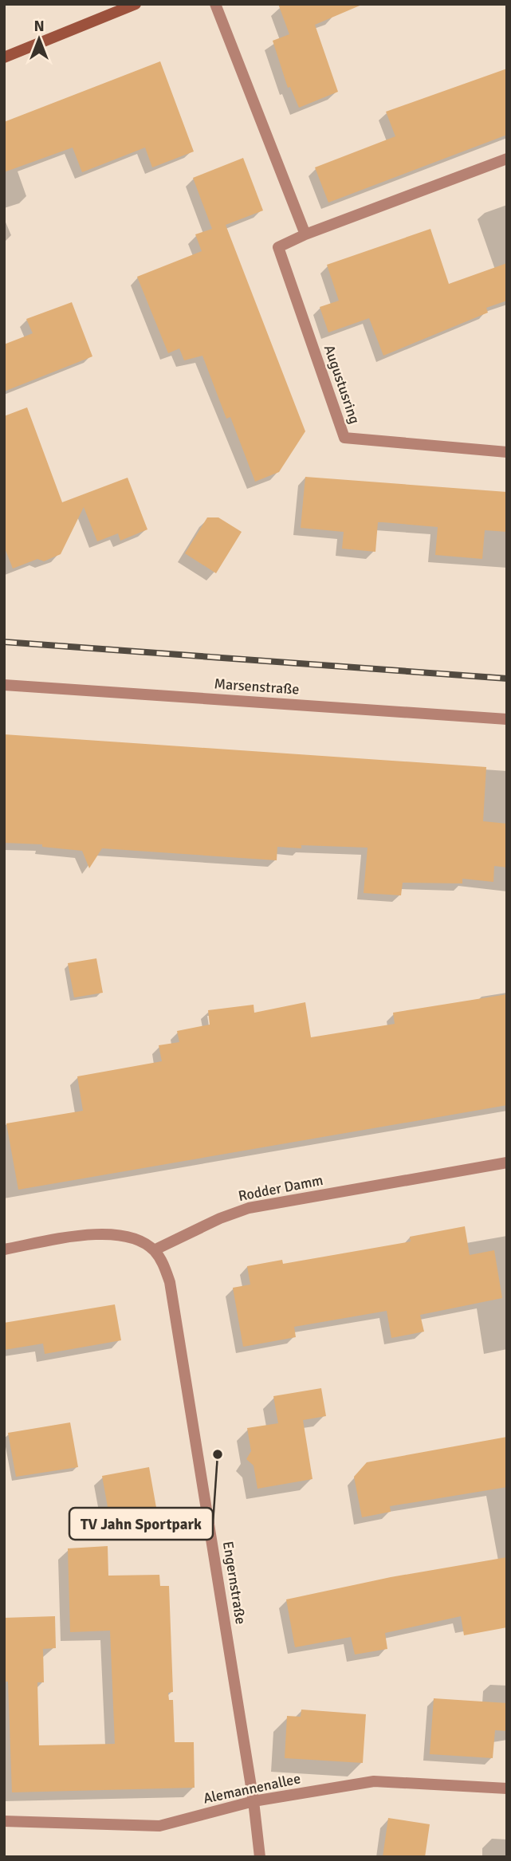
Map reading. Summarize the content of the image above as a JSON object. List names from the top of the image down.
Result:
{
  "streets": {
    "street": [
      "Augustusring",
      "Marsenstraße",
      "Rodder Damm",
      "Engernstraße",
      "Alemannenallee"
    ]
  },
  "crossings": [
    ["Rodder Damm", "Engernstraße"],
    ["Engernstraße", "Alemannenallee"]
  ],
  "places": ["TV Jahn Sportpark"],
  "north": "top"
}
